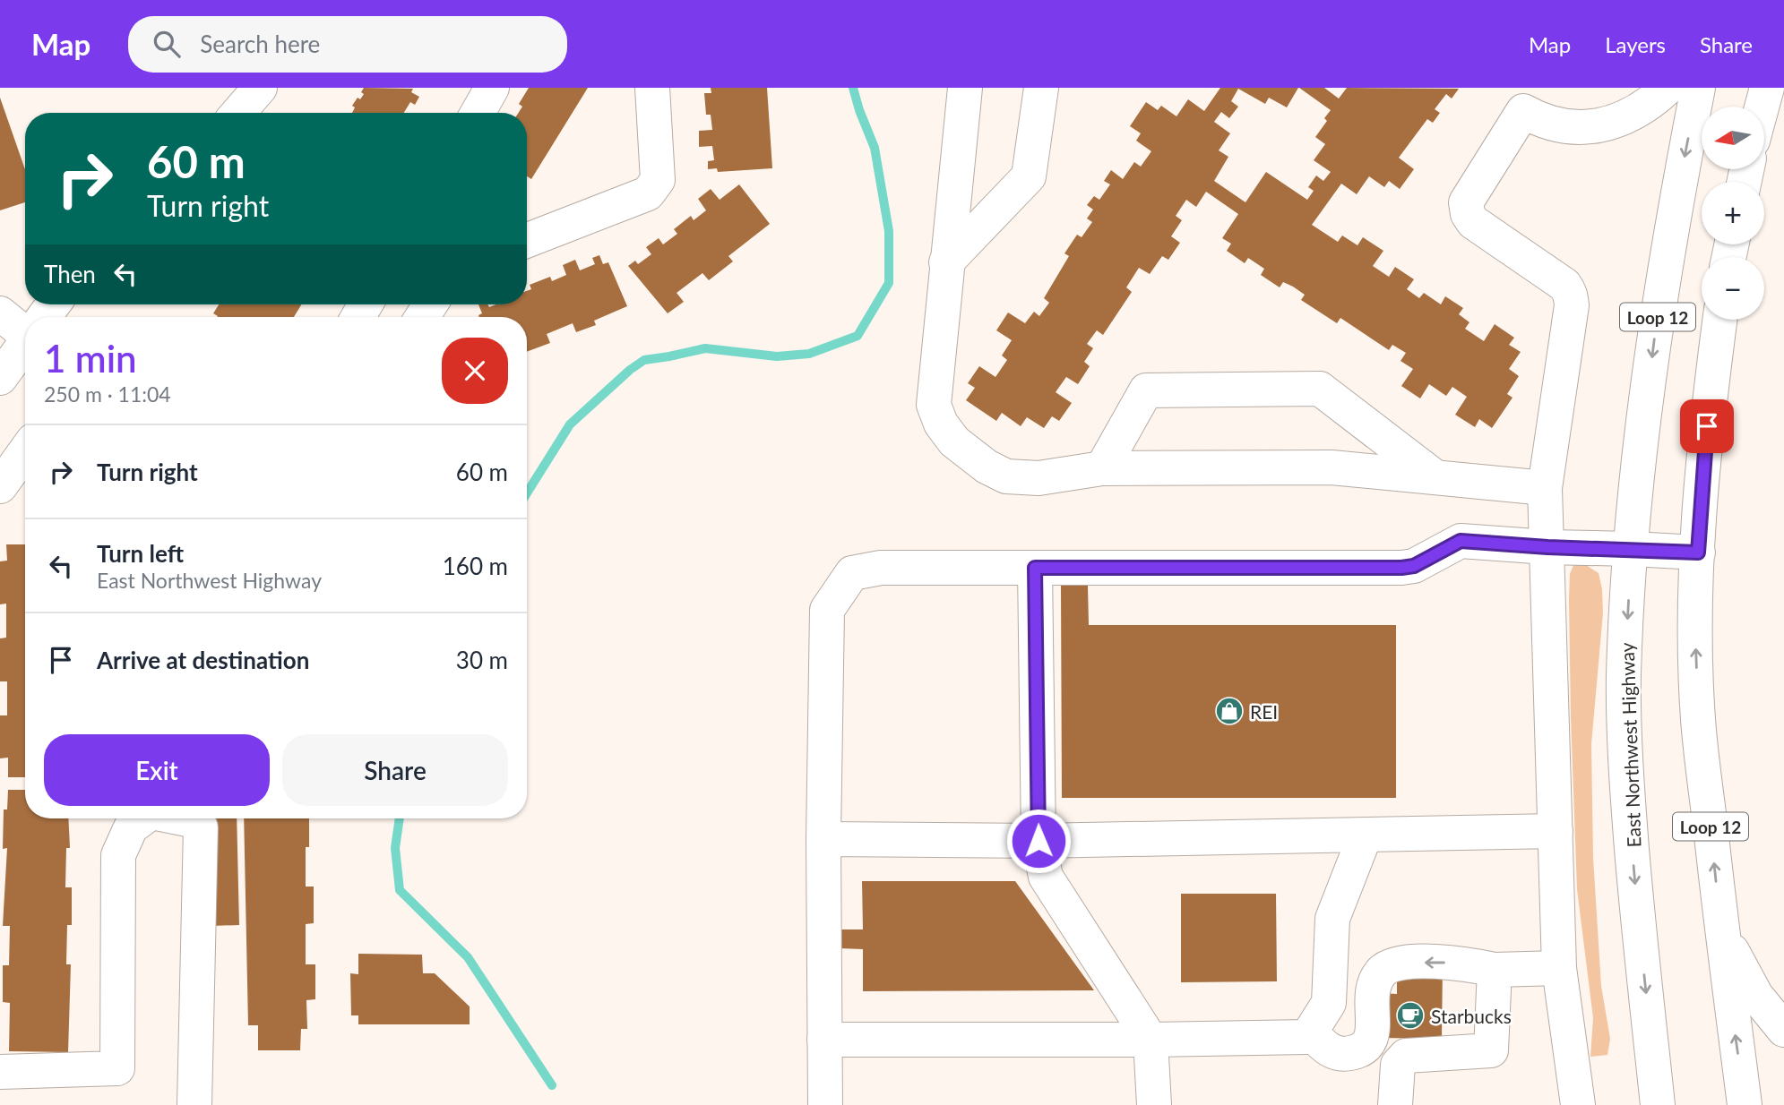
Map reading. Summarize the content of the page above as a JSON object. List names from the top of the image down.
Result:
{
  "streets": {
    "main road": ["Loop 12", "East Northwest Highway"]
  },
  "places": {
    "shop": ["REI"],
    "cafe": ["Starbucks"]
  },
  "north": "left",
  "page": {
    "header": "Map",
    "search": "Search here",
    "nav": ["Map", "Layers", "Share"],
    "map_buttons": ["+", "−"],
    "turn": ["60 m", "Turn right"],
    "then": "Then",
    "heading": ["1 min", "250 m · 11:04"],
    "list": [
      {
        "name": "Turn right",
        "value": "60 m"
      },
      {
        "name": "Turn left",
        "note": "East Northwest Highway",
        "value": "160 m"
      },
      {
        "name": "Arrive at destination",
        "value": "30 m"
      }
    ],
    "buttons": ["Exit", "Share"]
  }
}
